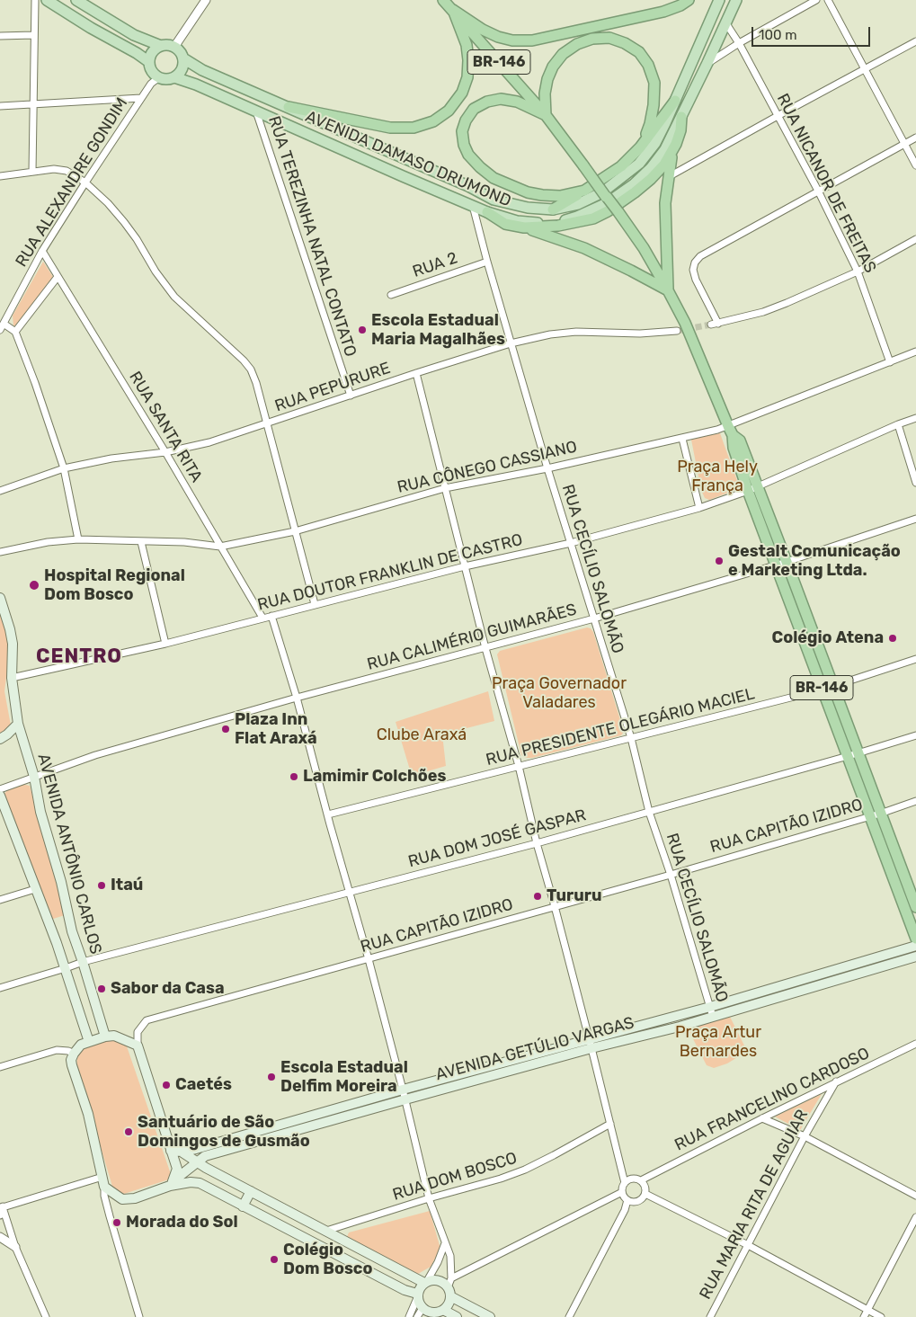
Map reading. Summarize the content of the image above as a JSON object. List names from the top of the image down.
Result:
{
  "streets": {
    "highway": ["BR-146"],
    "main road": ["AVENIDA DAMASO DRUMOND", "AVENIDA ANTÔNIO CARLOS", "AVENIDA GETÚLIO VARGAS"],
    "street": [
      "RUA ALEXANDRE GONDIM",
      "RUA NICANOR DE FREITAS",
      "RUA TEREZINHA NATAL CONTATO",
      "RUA 2",
      "RUA PEPURURE",
      "RUA SANTA RITA",
      "RUA CÔNEGO CASSIANO",
      "RUA CECÍLIO SALOMÃO",
      "RUA DOUTOR FRANKLIN DE CASTRO",
      "RUA CALIMÉRIO GUIMARÃES",
      "RUA PRESIDENTE OLEGÁRIO MACIEL",
      "RUA CAPITÃO IZIDRO",
      "RUA DOM JOSÉ GASPAR",
      "RUA FRANCELINO CARDOSO",
      "RUA DOM BOSCO",
      "RUA MARIA RITA DE AGUIAR"
    ]
  },
  "crossings": [
    ["BR-146", "RUA CÔNEGO CASSIANO"],
    ["BR-146", "RUA DOUTOR FRANKLIN DE CASTRO"],
    ["BR-146", "RUA CALIMÉRIO GUIMARÃES"],
    ["BR-146", "RUA PRESIDENTE OLEGÁRIO MACIEL"],
    ["BR-146", "RUA CAPITÃO IZIDRO"],
    ["BR-146", "RUA DOM JOSÉ GASPAR"],
    ["AVENIDA DAMASO DRUMOND", "RUA ALEXANDRE GONDIM"],
    ["AVENIDA DAMASO DRUMOND", "RUA NICANOR DE FREITAS"],
    ["AVENIDA DAMASO DRUMOND", "RUA TEREZINHA NATAL CONTATO"],
    ["AVENIDA DAMASO DRUMOND", "RUA CECÍLIO SALOMÃO"],
    ["RUA ALEXANDRE GONDIM", "RUA SANTA RITA"],
    ["RUA NICANOR DE FREITAS", "RUA CÔNEGO CASSIANO"],
    ["RUA TEREZINHA NATAL CONTATO", "RUA PEPURURE"],
    ["RUA 2", "RUA CECÍLIO SALOMÃO"],
    ["RUA PEPURURE", "RUA SANTA RITA"],
    ["RUA PEPURURE", "RUA CECÍLIO SALOMÃO"],
    ["RUA SANTA RITA", "RUA CÔNEGO CASSIANO"],
    ["RUA SANTA RITA", "RUA DOUTOR FRANKLIN DE CASTRO"],
    ["RUA CÔNEGO CASSIANO", "RUA CECÍLIO SALOMÃO"],
    ["RUA CECÍLIO SALOMÃO", "RUA DOUTOR FRANKLIN DE CASTRO"],
    ["RUA CECÍLIO SALOMÃO", "RUA CALIMÉRIO GUIMARÃES"],
    ["RUA CECÍLIO SALOMÃO", "RUA PRESIDENTE OLEGÁRIO MACIEL"],
    ["RUA CECÍLIO SALOMÃO", "RUA CAPITÃO IZIDRO"],
    ["RUA CECÍLIO SALOMÃO", "RUA DOM JOSÉ GASPAR"],
    ["RUA CECÍLIO SALOMÃO", "AVENIDA GETÚLIO VARGAS"],
    ["RUA DOUTOR FRANKLIN DE CASTRO", "AVENIDA ANTÔNIO CARLOS"],
    ["RUA CALIMÉRIO GUIMARÃES", "AVENIDA ANTÔNIO CARLOS"],
    ["RUA DOM JOSÉ GASPAR", "AVENIDA ANTÔNIO CARLOS"],
    ["RUA FRANCELINO CARDOSO", "RUA MARIA RITA DE AGUIAR"]
  ],
  "districts": ["CENTRO"],
  "parks": [
    "Praça Hely França",
    "Praça Governador Valadares",
    "Clube Araxá",
    "Praça Artur Bernardes"
  ],
  "places": [
    "Escola Estadual Maria Magalhães",
    "Gestalt Comunicação e Marketing Ltda.",
    "Hospital Regional Dom Bosco",
    "Colégio Atena",
    "Plaza Inn Flat Araxá",
    "Lamimir Colchões",
    "Itaú",
    "Tururu",
    "Sabor da Casa",
    "Escola Estadual Delfim Moreira",
    "Caetés",
    "Santuário de São Domingos de Gusmão",
    "Morada do Sol",
    "Colégio Dom Bosco"
  ],
  "scale_bar": "100 m"
}
